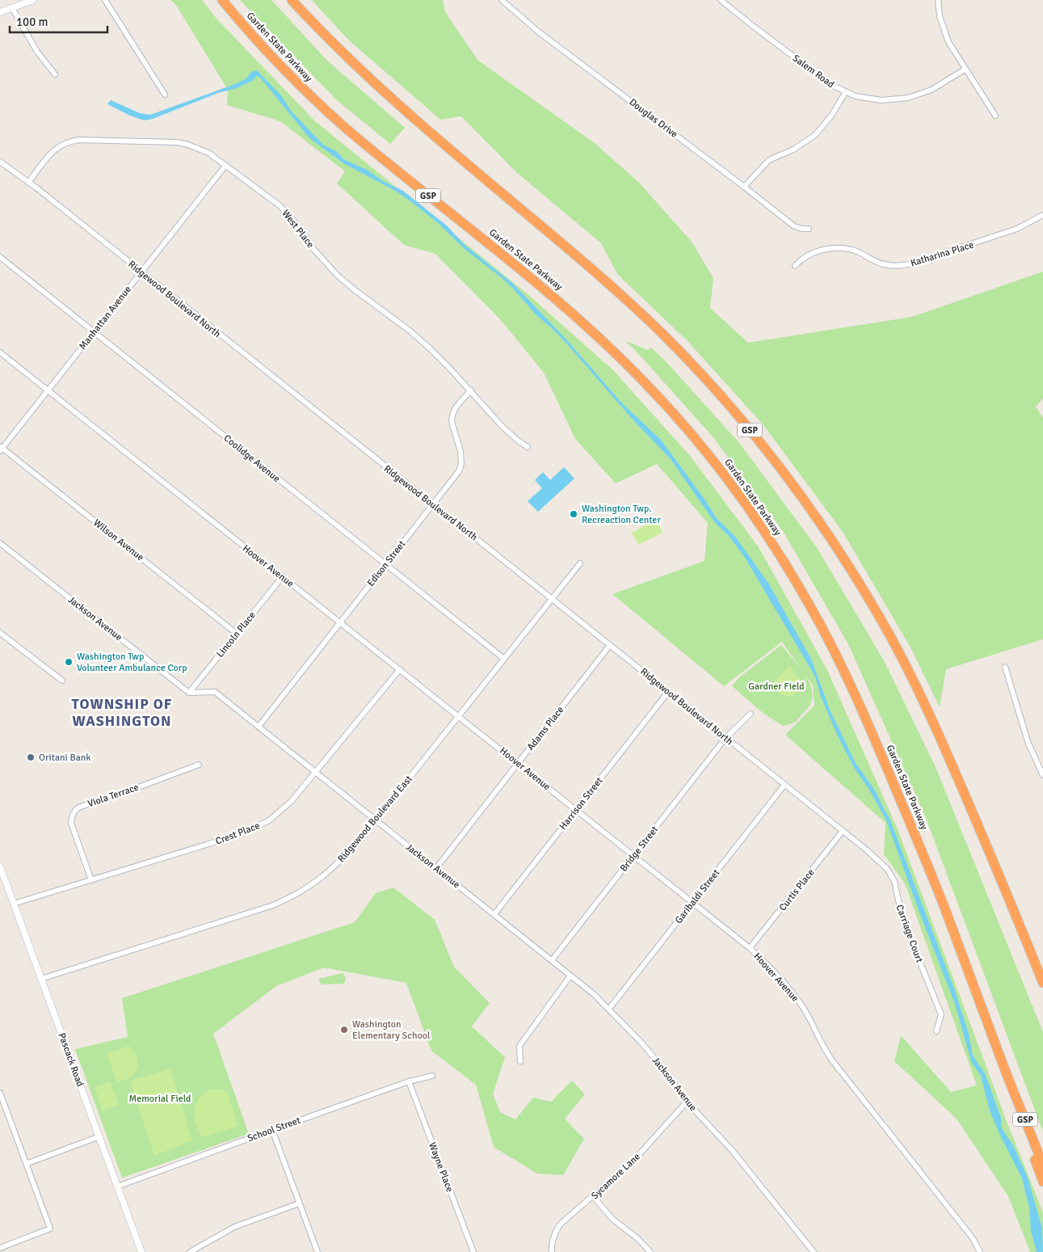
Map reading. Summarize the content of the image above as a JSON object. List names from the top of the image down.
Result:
{
  "streets": {
    "highway": ["Garden State Parkway", "GSP"],
    "street": [
      "Salem Road",
      "Douglas Drive",
      "West Place",
      "Katharina Place",
      "Ridgewood Boulevard North",
      "Manhattan Avenue",
      "Coolidge Avenue",
      "Wilson Avenue",
      "Edison Street",
      "Hoover Avenue",
      "Jackson Avenue",
      "Lincoln Place",
      "Adams Place",
      "Viola Terrace",
      "Harrison Street",
      "Ridgewood Boulevard East",
      "Crest Place",
      "Bridge Street",
      "Curtis Place",
      "Garibaldi Street",
      "Carriage Court",
      "Pascack Road",
      "School Street",
      "Wayne Place",
      "Sycamore Lane"
    ]
  },
  "crossings": [
    ["West Place", "Ridgewood Boulevard North"],
    ["West Place", "Manhattan Avenue"],
    ["West Place", "Edison Street"],
    ["Ridgewood Boulevard North", "Manhattan Avenue"],
    ["Ridgewood Boulevard North", "Edison Street"],
    ["Ridgewood Boulevard North", "Adams Place"],
    ["Ridgewood Boulevard North", "Harrison Street"],
    ["Ridgewood Boulevard North", "Ridgewood Boulevard East"],
    ["Ridgewood Boulevard North", "Bridge Street"],
    ["Ridgewood Boulevard North", "Curtis Place"],
    ["Ridgewood Boulevard North", "Garibaldi Street"],
    ["Ridgewood Boulevard North", "Carriage Court"],
    ["Manhattan Avenue", "Coolidge Avenue"],
    ["Manhattan Avenue", "Wilson Avenue"],
    ["Manhattan Avenue", "Hoover Avenue"],
    ["Coolidge Avenue", "Edison Street"],
    ["Coolidge Avenue", "Ridgewood Boulevard East"],
    ["Wilson Avenue", "Lincoln Place"],
    ["Edison Street", "Hoover Avenue"],
    ["Edison Street", "Jackson Avenue"],
    ["Hoover Avenue", "Lincoln Place"],
    ["Hoover Avenue", "Adams Place"],
    ["Hoover Avenue", "Harrison Street"],
    ["Hoover Avenue", "Ridgewood Boulevard East"],
    ["Hoover Avenue", "Crest Place"],
    ["Hoover Avenue", "Bridge Street"],
    ["Hoover Avenue", "Curtis Place"],
    ["Hoover Avenue", "Garibaldi Street"],
    ["Jackson Avenue", "Lincoln Place"],
    ["Jackson Avenue", "Adams Place"],
    ["Jackson Avenue", "Harrison Street"],
    ["Jackson Avenue", "Ridgewood Boulevard East"],
    ["Jackson Avenue", "Crest Place"],
    ["Jackson Avenue", "Bridge Street"],
    ["Jackson Avenue", "Garibaldi Street"],
    ["Jackson Avenue", "Sycamore Lane"],
    ["Viola Terrace", "Crest Place"],
    ["Ridgewood Boulevard East", "Pascack Road"],
    ["Crest Place", "Pascack Road"],
    ["Pascack Road", "School Street"],
    ["School Street", "Wayne Place"]
  ],
  "districts": ["TOWNSHIP OF WASHINGTON"],
  "parks": ["Gardner Field", "Memorial Field"],
  "places": [
    "Washington Twp. Recreaction Center",
    "Washington Twp Volunteer Ambulance Corp",
    "Oritani Bank",
    "Washington Elementary School"
  ],
  "scale_bar": "100 m"
}
